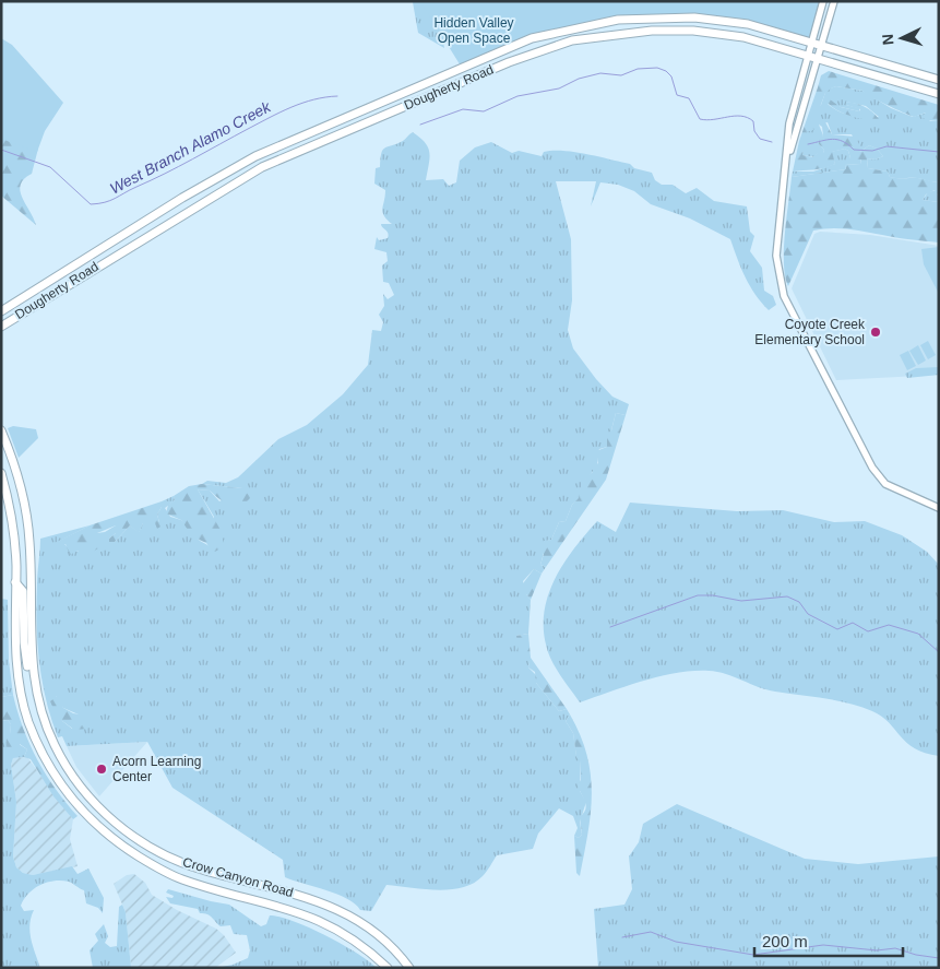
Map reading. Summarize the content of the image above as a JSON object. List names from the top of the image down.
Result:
{
  "streets": {
    "main road": ["Dougherty Road", "Crow Canyon Road"]
  },
  "water": ["West Branch Alamo Creek"],
  "parks": ["Hidden Valley Open Space"],
  "places": ["Coyote Creek Elementary School", "Acorn Learning Center"],
  "scale_bar": "200 m",
  "north": "left"
}
